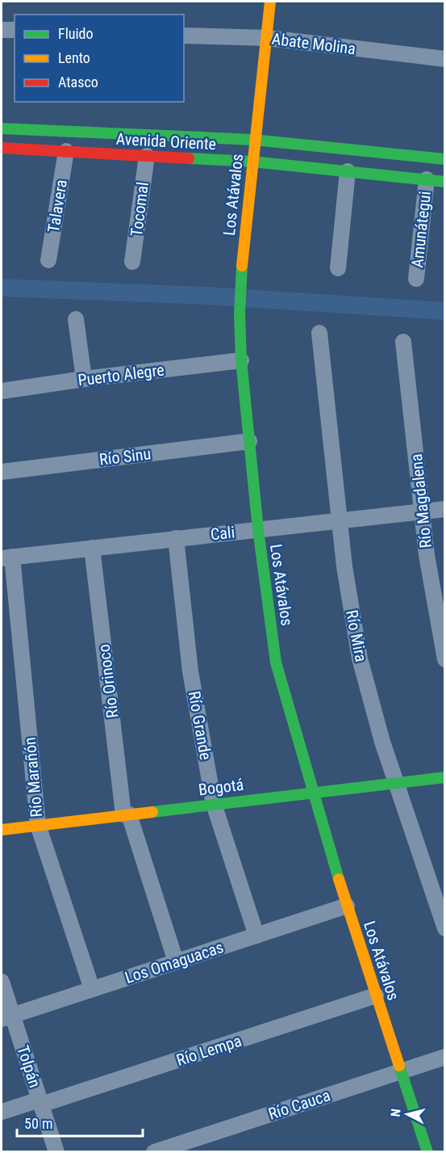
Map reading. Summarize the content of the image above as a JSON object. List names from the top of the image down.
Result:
{
  "streets": {
    "street": [
      "Abate Molina",
      "Avenida Oriente",
      "Los Atávalos",
      "Talavera",
      "Tocomal",
      "Amunátegui",
      "Puerto Alegre",
      "Río Sinu",
      "Río Magdalena",
      "Cali",
      "Río Mira",
      "Río Orinoco",
      "Río Grande",
      "Río Marañón",
      "Bogotá",
      "Los Omaguacas",
      "Río Lempa",
      "Tolpán",
      "Río Cauca"
    ]
  },
  "crossings": [
    ["Abate Molina", "Los Atávalos"],
    ["Avenida Oriente", "Los Atávalos"],
    ["Avenida Oriente", "Talavera"],
    ["Avenida Oriente", "Tocomal"],
    ["Avenida Oriente", "Amunátegui"],
    ["Los Atávalos", "Puerto Alegre"],
    ["Los Atávalos", "Río Sinu"],
    ["Los Atávalos", "Cali"],
    ["Los Atávalos", "Bogotá"],
    ["Los Atávalos", "Los Omaguacas"],
    ["Los Atávalos", "Río Lempa"],
    ["Los Atávalos", "Río Cauca"],
    ["Río Magdalena", "Cali"],
    ["Cali", "Río Mira"],
    ["Cali", "Río Orinoco"],
    ["Cali", "Río Grande"],
    ["Cali", "Río Marañón"],
    ["Río Mira", "Bogotá"],
    ["Río Orinoco", "Bogotá"],
    ["Río Orinoco", "Los Omaguacas"],
    ["Río Grande", "Bogotá"],
    ["Río Grande", "Los Omaguacas"],
    ["Río Marañón", "Bogotá"],
    ["Río Marañón", "Los Omaguacas"],
    ["Los Omaguacas", "Tolpán"],
    ["Río Lempa", "Tolpán"]
  ],
  "legend": ["Fluido", "Lento", "Atasco"],
  "scale_bar": "50 m",
  "north": "left"
}
